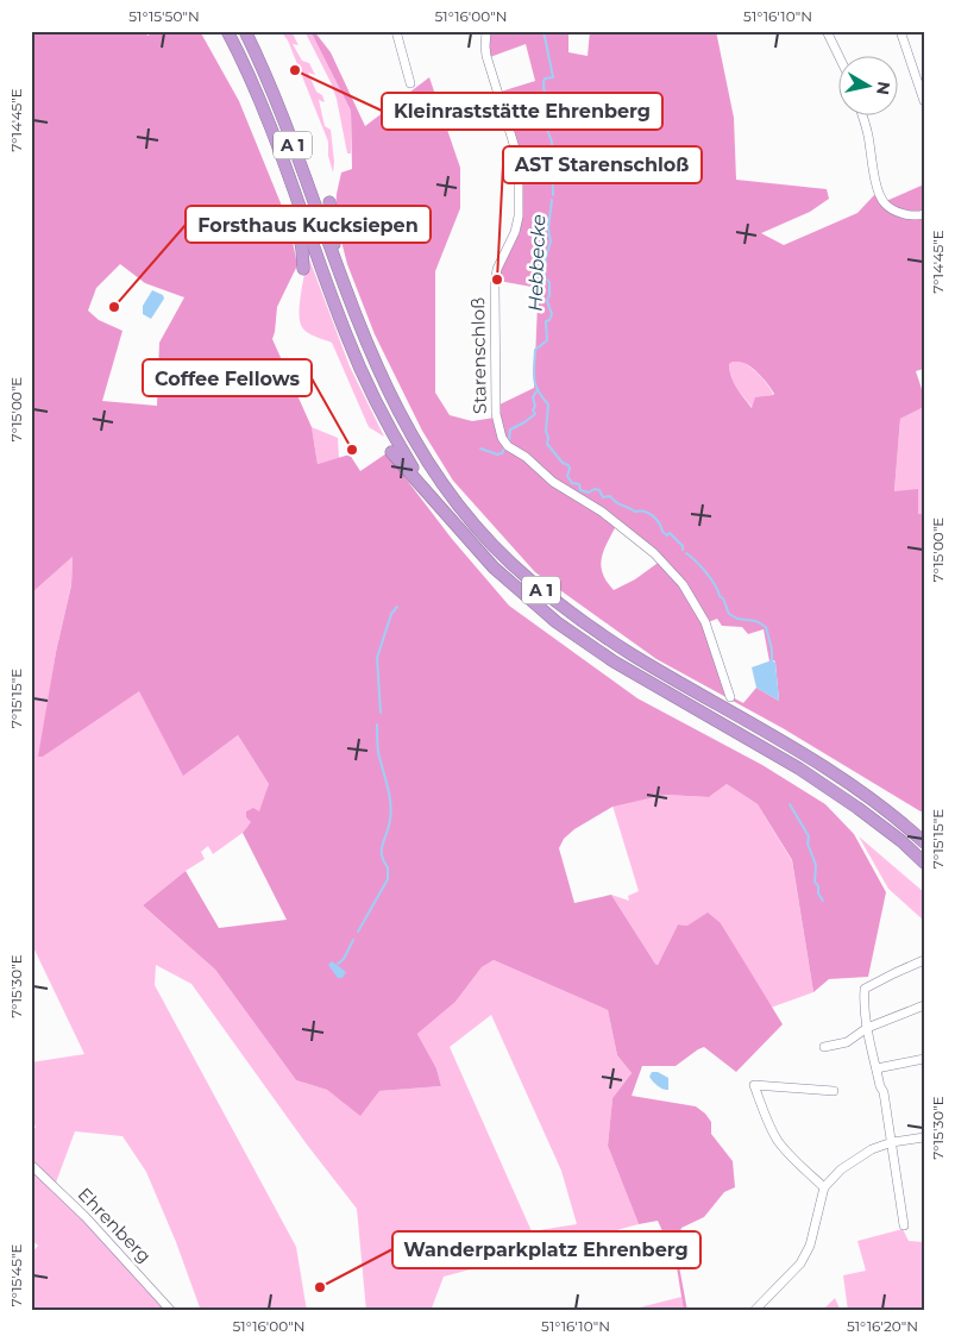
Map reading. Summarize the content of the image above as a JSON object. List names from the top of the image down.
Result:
{
  "streets": {
    "highway": ["A 1"],
    "street": ["Starenschloß", "Ehrenberg"]
  },
  "crossings": [
    ["A 1", "Starenschloß"]
  ],
  "water": ["Hebbecke"],
  "places": [
    "Kleinraststätte Ehrenberg",
    "AST Starenschloß",
    "Forsthaus Kucksiepen",
    "Coffee Fellows",
    "Wanderparkplatz Ehrenberg"
  ],
  "north": "right",
  "coordinates": [
    "51°15'50\"N",
    "51°16'00\"N",
    "51°16'10\"N",
    "7°14'45\"E",
    "7°15'00\"E",
    "7°15'15\"E",
    "7°15'30\"E",
    "7°15'45\"E",
    "51°16'20\"N"
  ]
}
